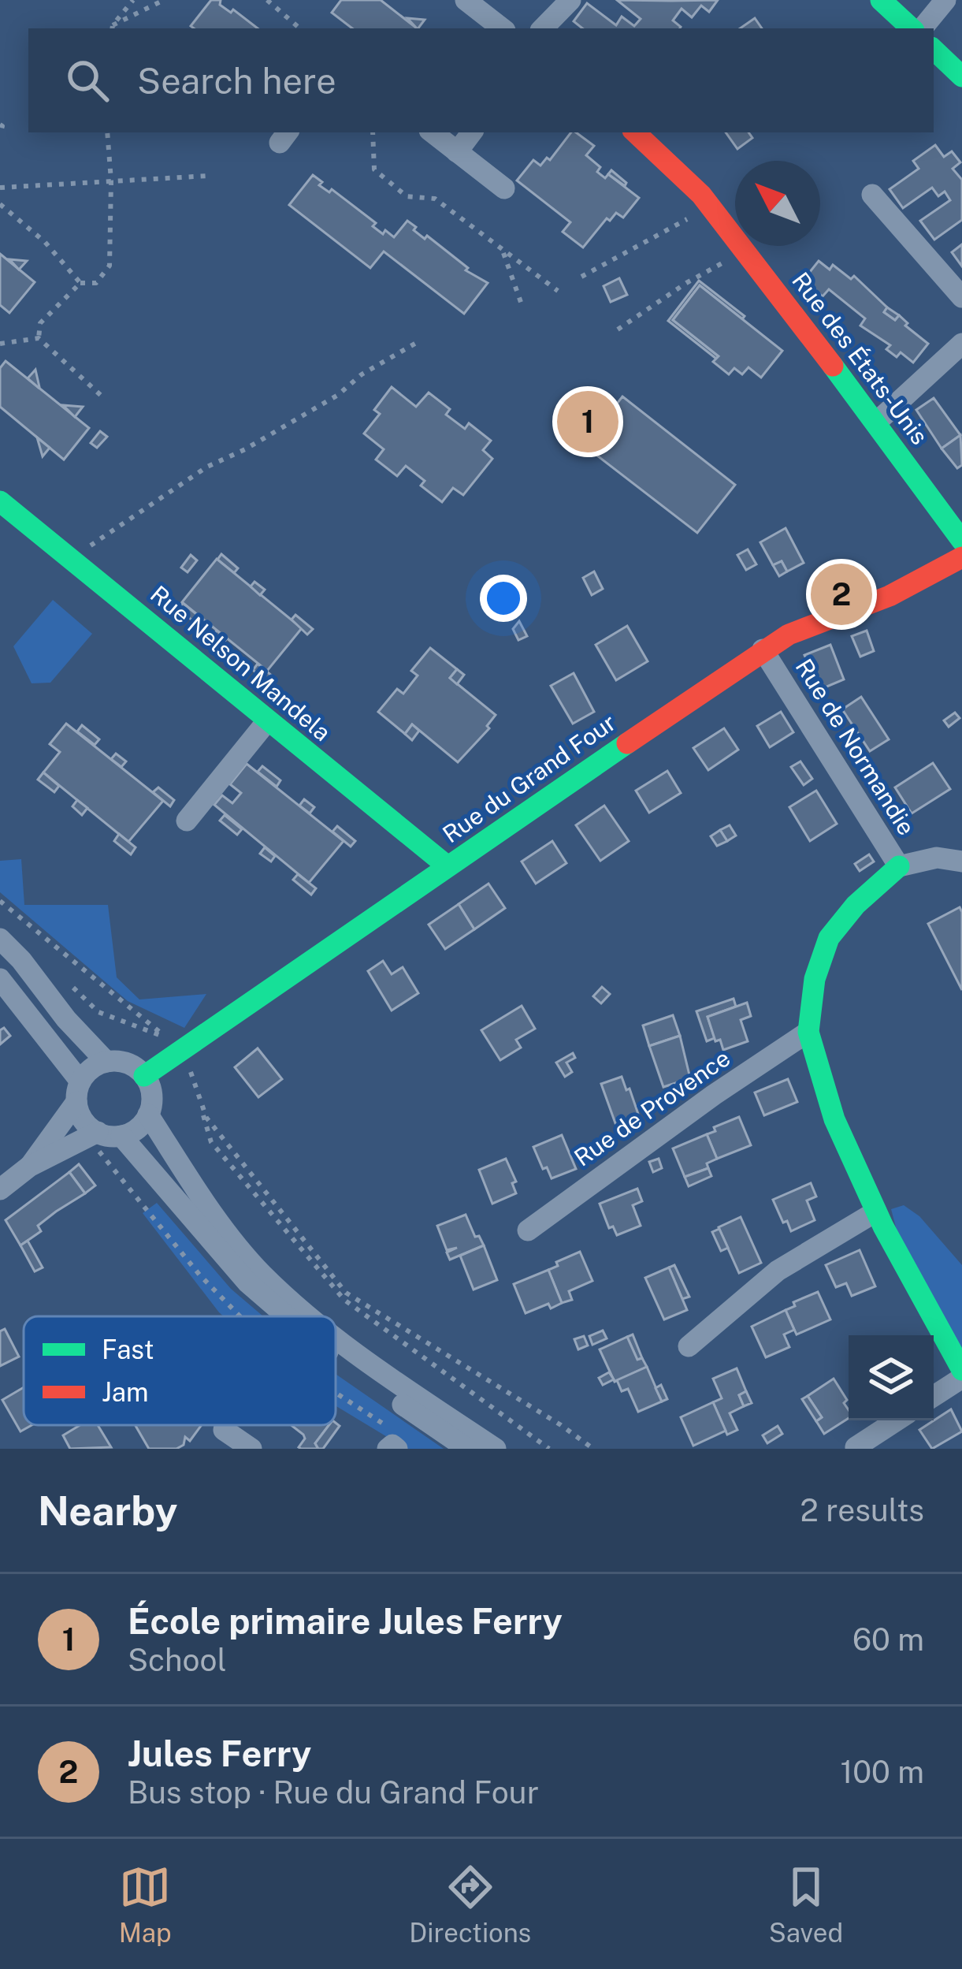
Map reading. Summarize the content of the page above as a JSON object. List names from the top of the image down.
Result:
{
  "streets": {
    "street": [
      "Rue des États-Unis",
      "Rue Nelson Mandela",
      "Rue de Normandie",
      "Rue du Grand Four",
      "Rue de Provence"
    ]
  },
  "crossings": [
    ["Rue Nelson Mandela", "Rue du Grand Four"],
    ["Rue de Normandie", "Rue du Grand Four"]
  ],
  "legend": ["Fast", "Jam"],
  "north": "top left",
  "page": {
    "search": "Search here",
    "pins": ["1", "2"],
    "heading": ["Nearby", "2 results"],
    "list": [
      {
        "mark": "1",
        "name": "École primaire Jules Ferry",
        "note": "School",
        "value": "60 m"
      },
      {
        "mark": "2",
        "name": "Jules Ferry",
        "note": "Bus stop · Rue du Grand Four",
        "value": "100 m"
      }
    ],
    "nav": ["Map", "Directions", "Saved"]
  }
}
